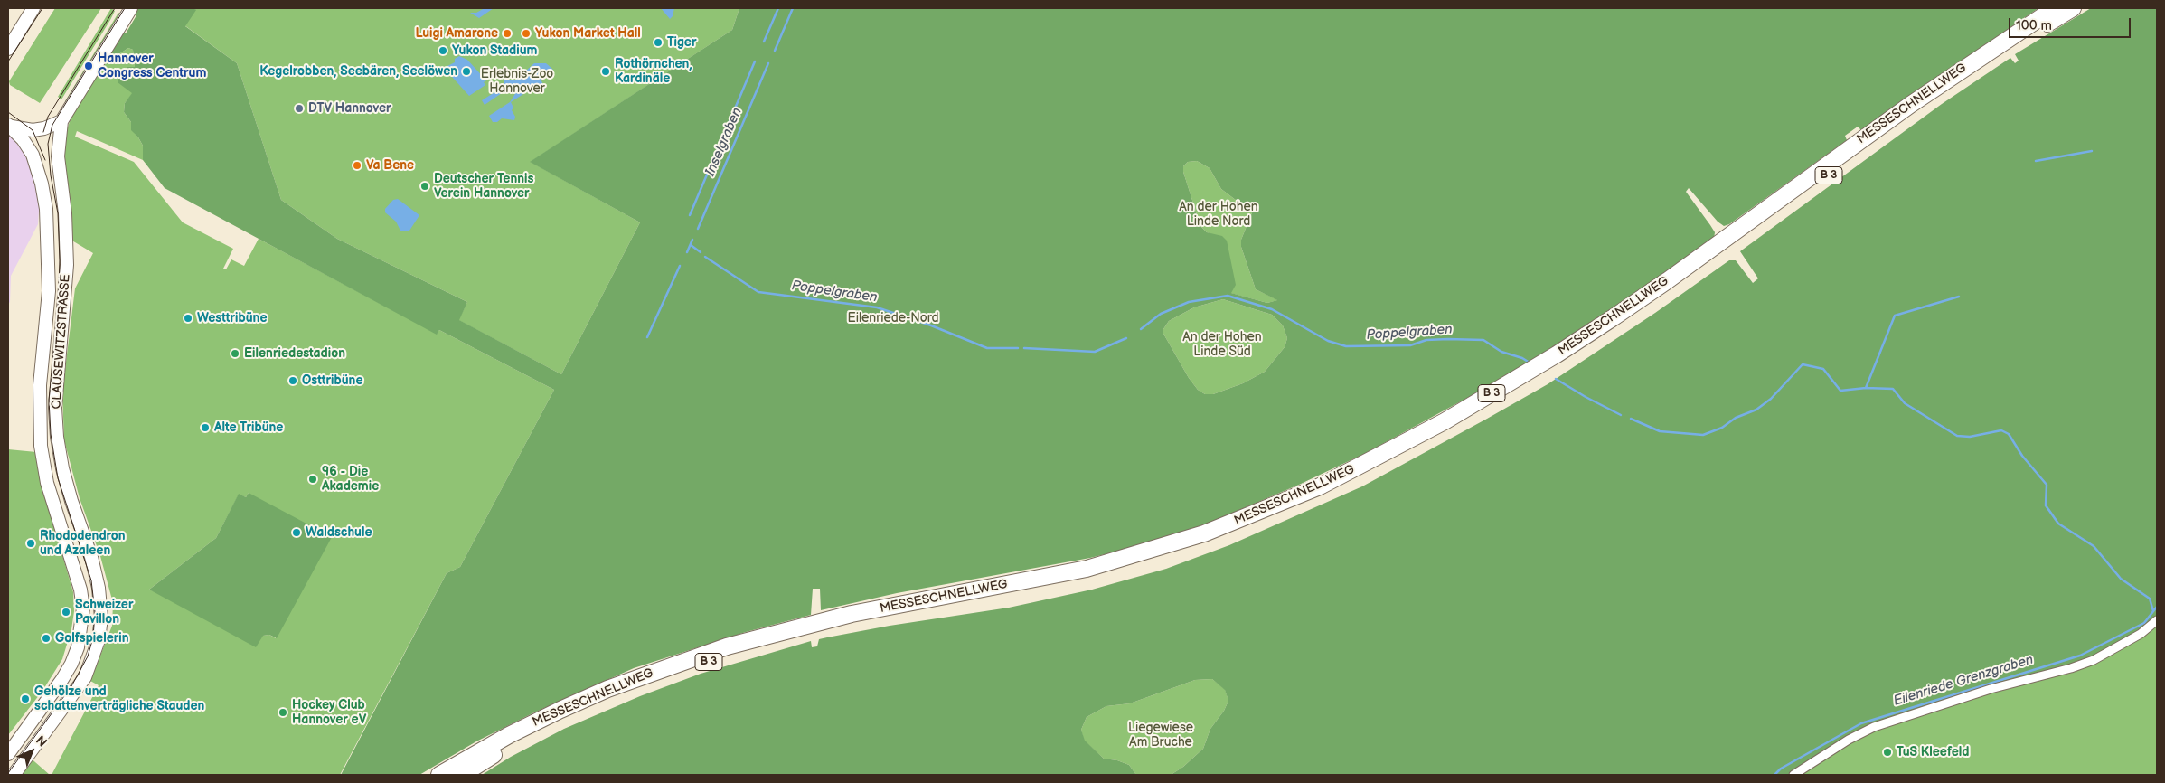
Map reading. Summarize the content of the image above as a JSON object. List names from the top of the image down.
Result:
{
  "streets": {
    "highway": ["MESSESCHNELLWEG", "B 3"],
    "street": ["CLAUSEWITZSTRASSE"]
  },
  "water": ["Inselgraben", "Poppelgraben", "Eilenriede Grenzgraben"],
  "parks": [
    "Erlebnis-Zoo Hannover",
    "An der Hohen Linde Nord",
    "Eilenriede-Nord",
    "An der Hohen Linde Süd",
    "Liegewiese Am Bruche"
  ],
  "places": [
    "Luigi Amarone",
    "Yukon Market Hall",
    "Tiger",
    "Yukon Stadium",
    "Hannover Congress Centrum",
    "Kegelrobben, Seebären, Seelöwen",
    "Rothörnchen, Kardinäle",
    "DTV Hannover",
    "Va Bene",
    "Deutscher Tennis Verein Hannover",
    "Westtribüne",
    "Eilenriedestadion",
    "Osttribüne",
    "Alte Tribüne",
    "96 - Die Akademie",
    "Waldschule",
    "Rhododendron und Azaleen",
    "Schweizer Pavillon",
    "Golfspielerin",
    "Gehölze und schattenverträgliche Stauden",
    "Hockey Club Hannover eV",
    "TuS Kleefeld"
  ],
  "scale_bar": "100 m",
  "north": "top right"
}
